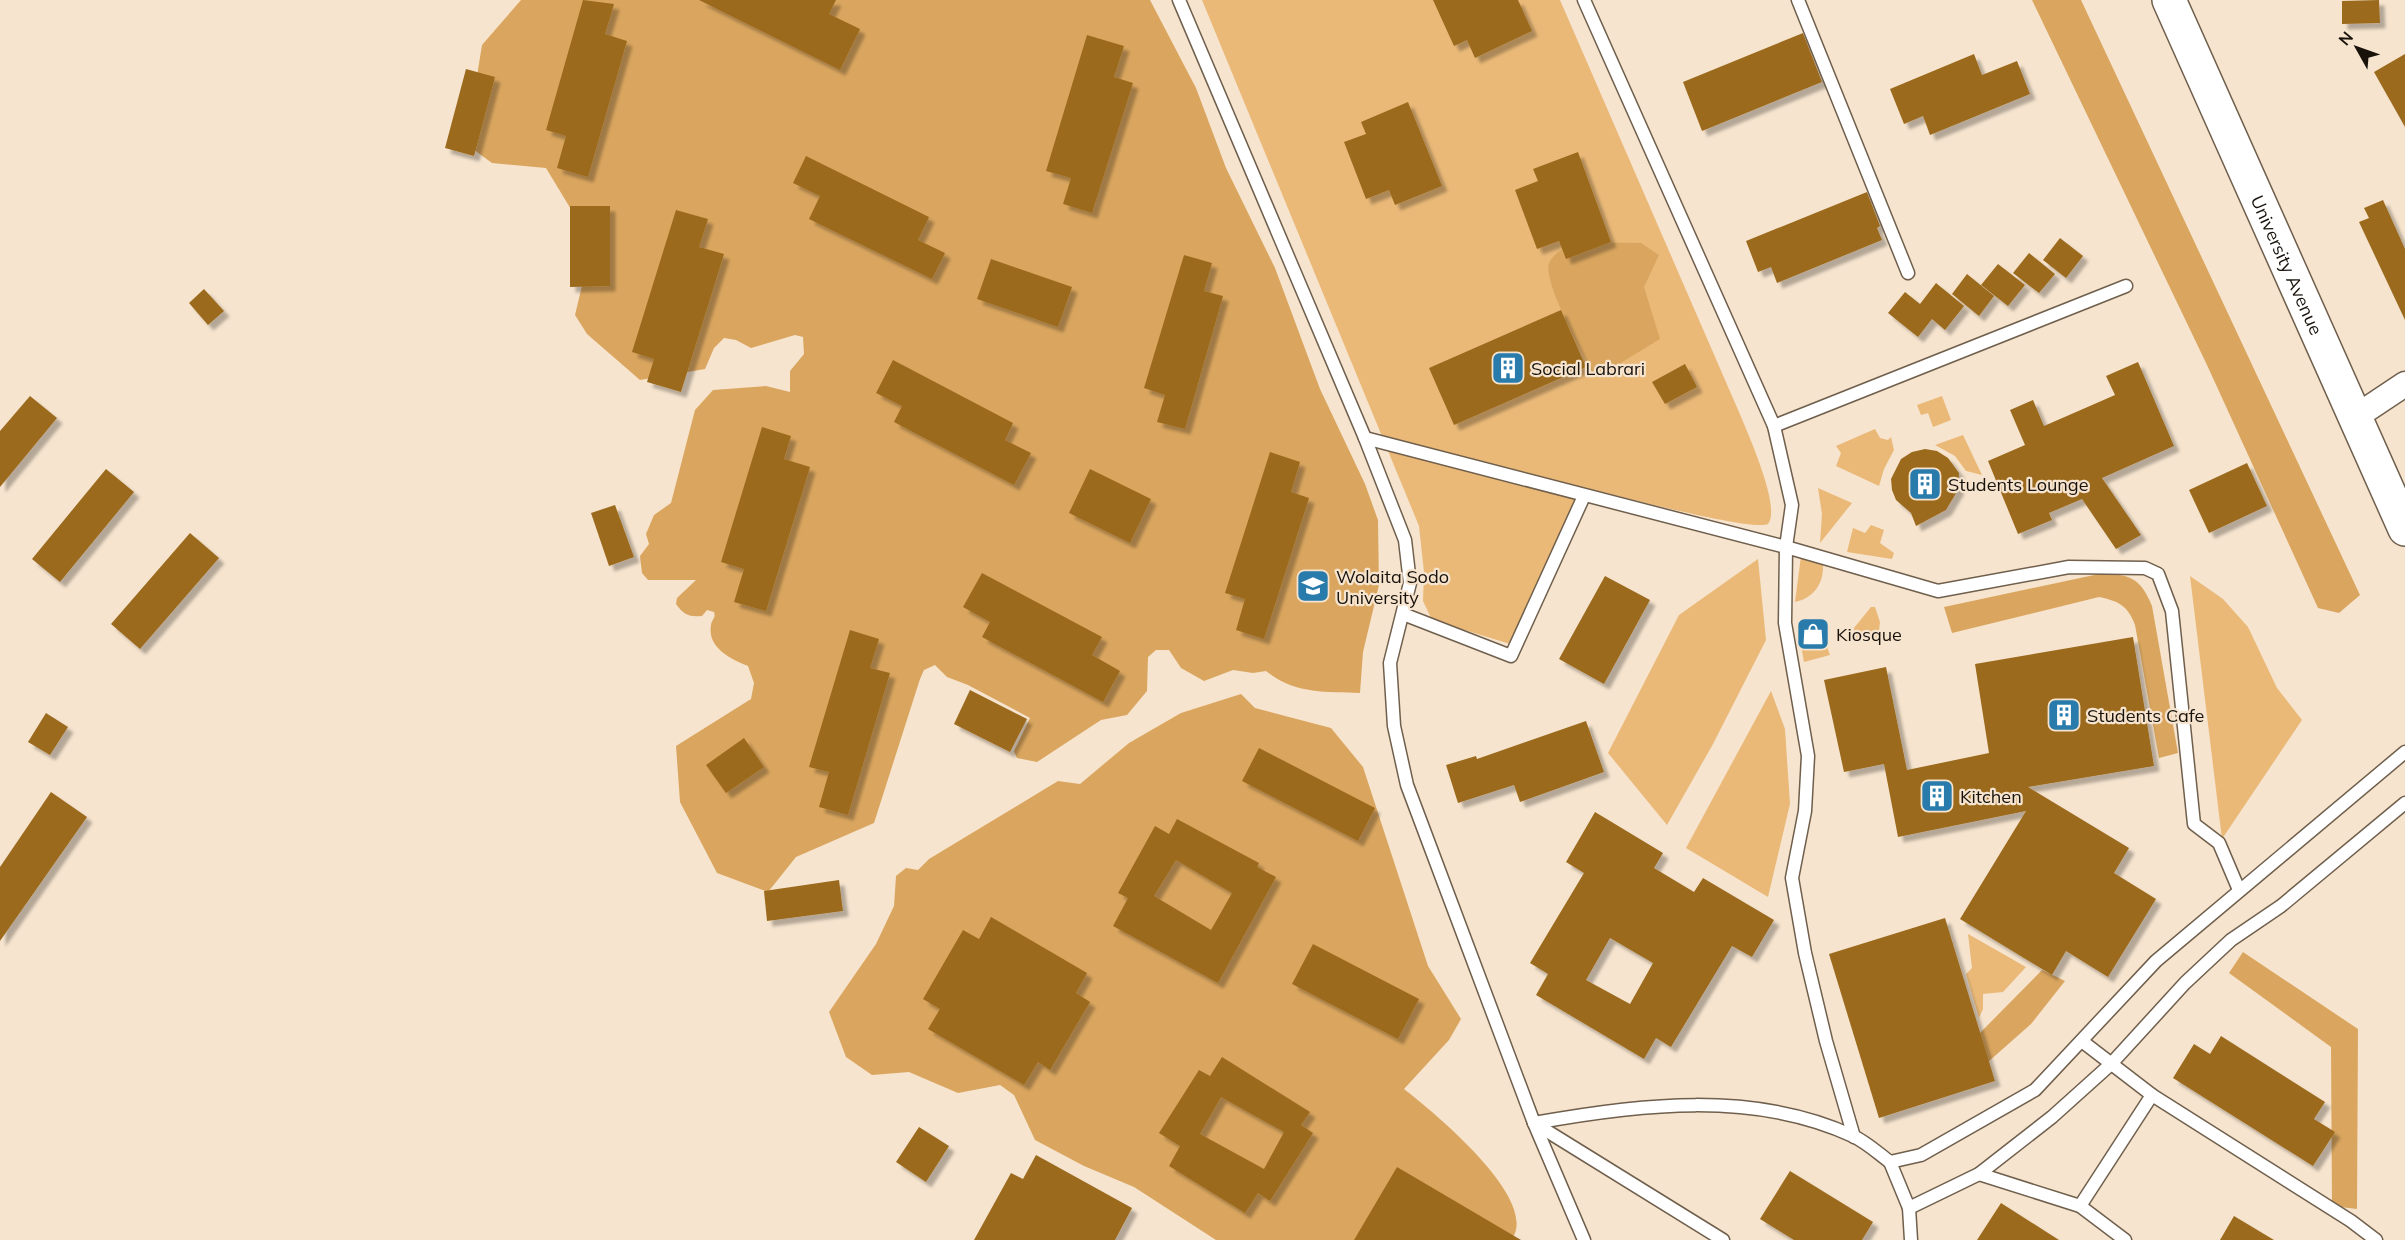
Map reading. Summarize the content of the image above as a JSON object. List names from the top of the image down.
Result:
{
  "streets": {
    "highway": ["University Avenue"]
  },
  "places": {
    "building": [
      "Social Labrari",
      "Students Lounge",
      "Students Cafe",
      "Kitchen"
    ],
    "school or university": ["Wolaita Sodo University"],
    "shop": ["Kiosque"]
  },
  "north": "top left"
}
